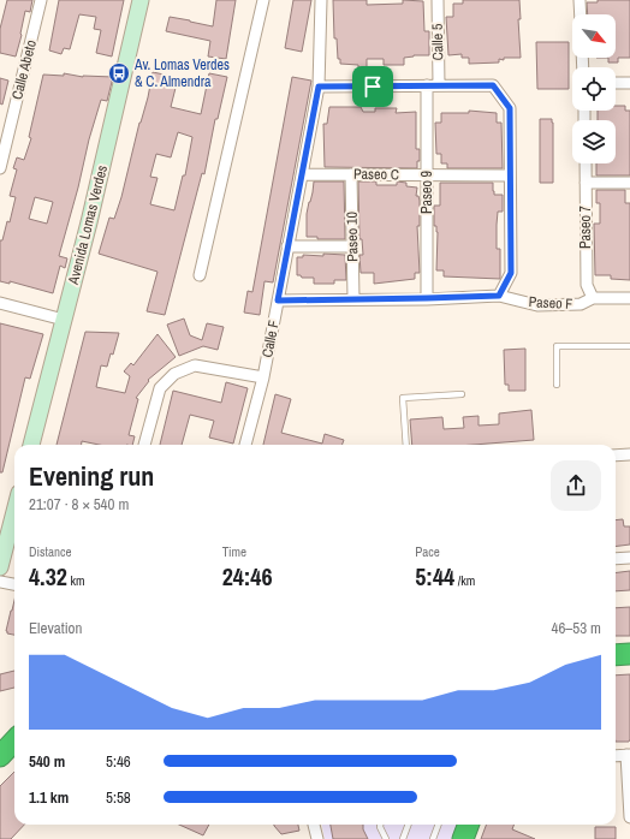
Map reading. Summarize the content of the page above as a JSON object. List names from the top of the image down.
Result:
{
  "streets": {
    "street": [
      "Calle 5",
      "Calle Abeto",
      "Paseo C",
      "Paseo 9",
      "Avenida Lomas Verdes",
      "Paseo 7",
      "Paseo 10",
      "Paseo F",
      "Calle F"
    ]
  },
  "crossings": [
    ["Calle 5", "Paseo 9"],
    ["Paseo C", "Paseo 9"],
    ["Paseo C", "Paseo 10"],
    ["Paseo C", "Calle F"],
    ["Paseo 9", "Paseo F"],
    ["Paseo 7", "Paseo F"],
    ["Paseo 10", "Paseo F"],
    ["Paseo F", "Calle F"]
  ],
  "places": {
    "bus stop": ["Av. Lomas Verdes & C. Almendra"]
  },
  "north": "bottom right",
  "page": {
    "heading": ["Evening run", "21:07 · 8 × 540 m"],
    "stats": [
      ["Distance", "4.32 km"],
      ["Time", "24:46"],
      ["Pace", "5:44 /km"]
    ],
    "chart": ["Elevation", "46–53 m"],
    "list": [
      {
        "name": "540 m",
        "note": "5:46"
      },
      {
        "name": "1.1 km",
        "note": "5:58"
      }
    ]
  }
}
